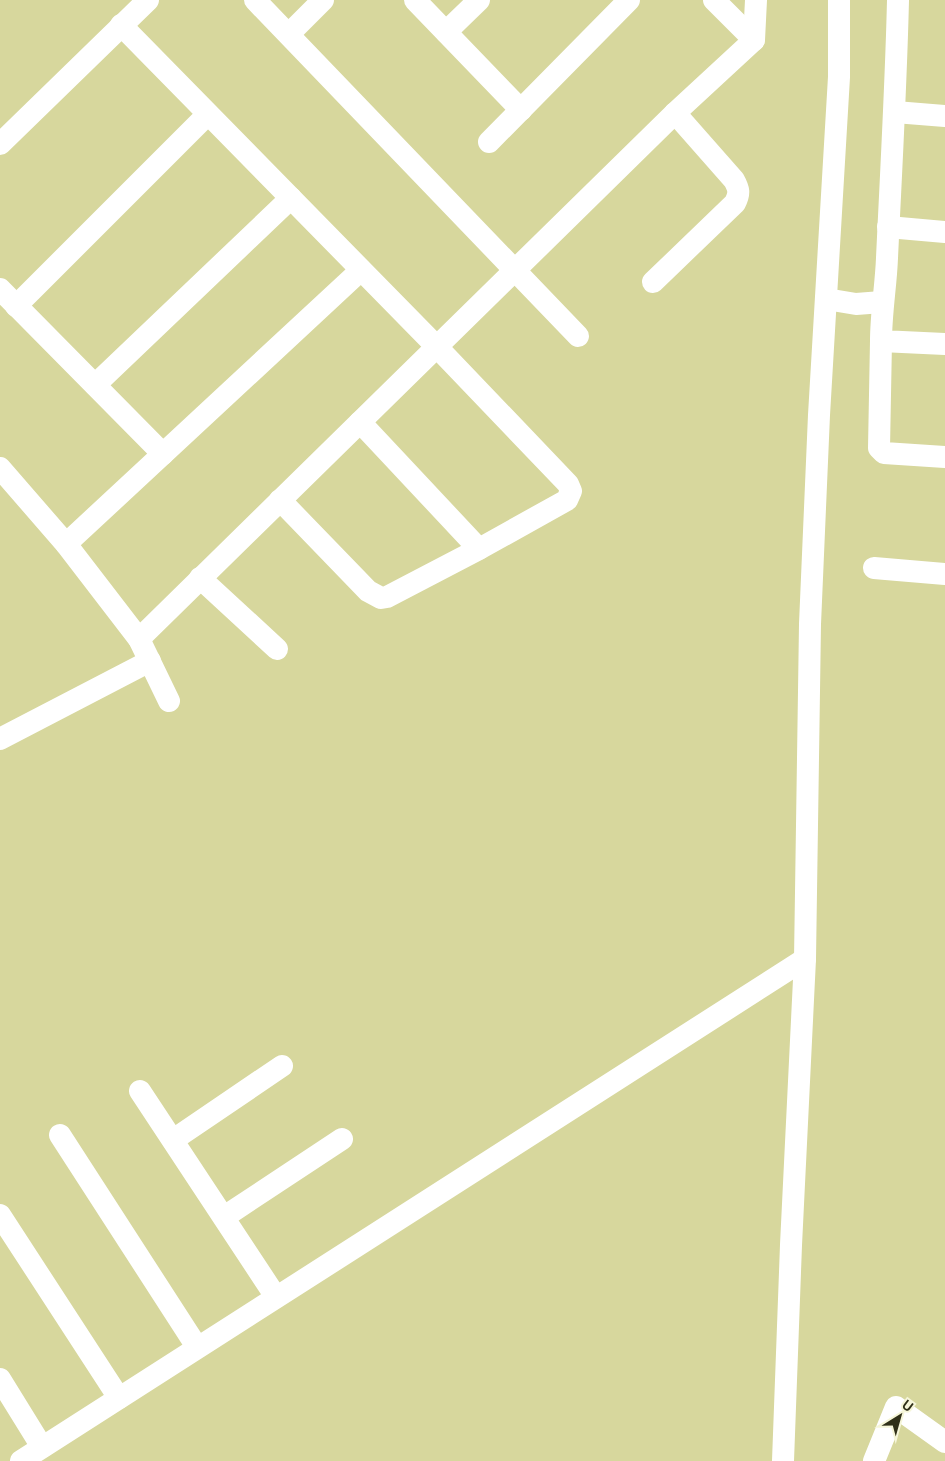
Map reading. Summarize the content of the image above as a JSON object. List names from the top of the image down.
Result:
{
  "north": "top right"
}
